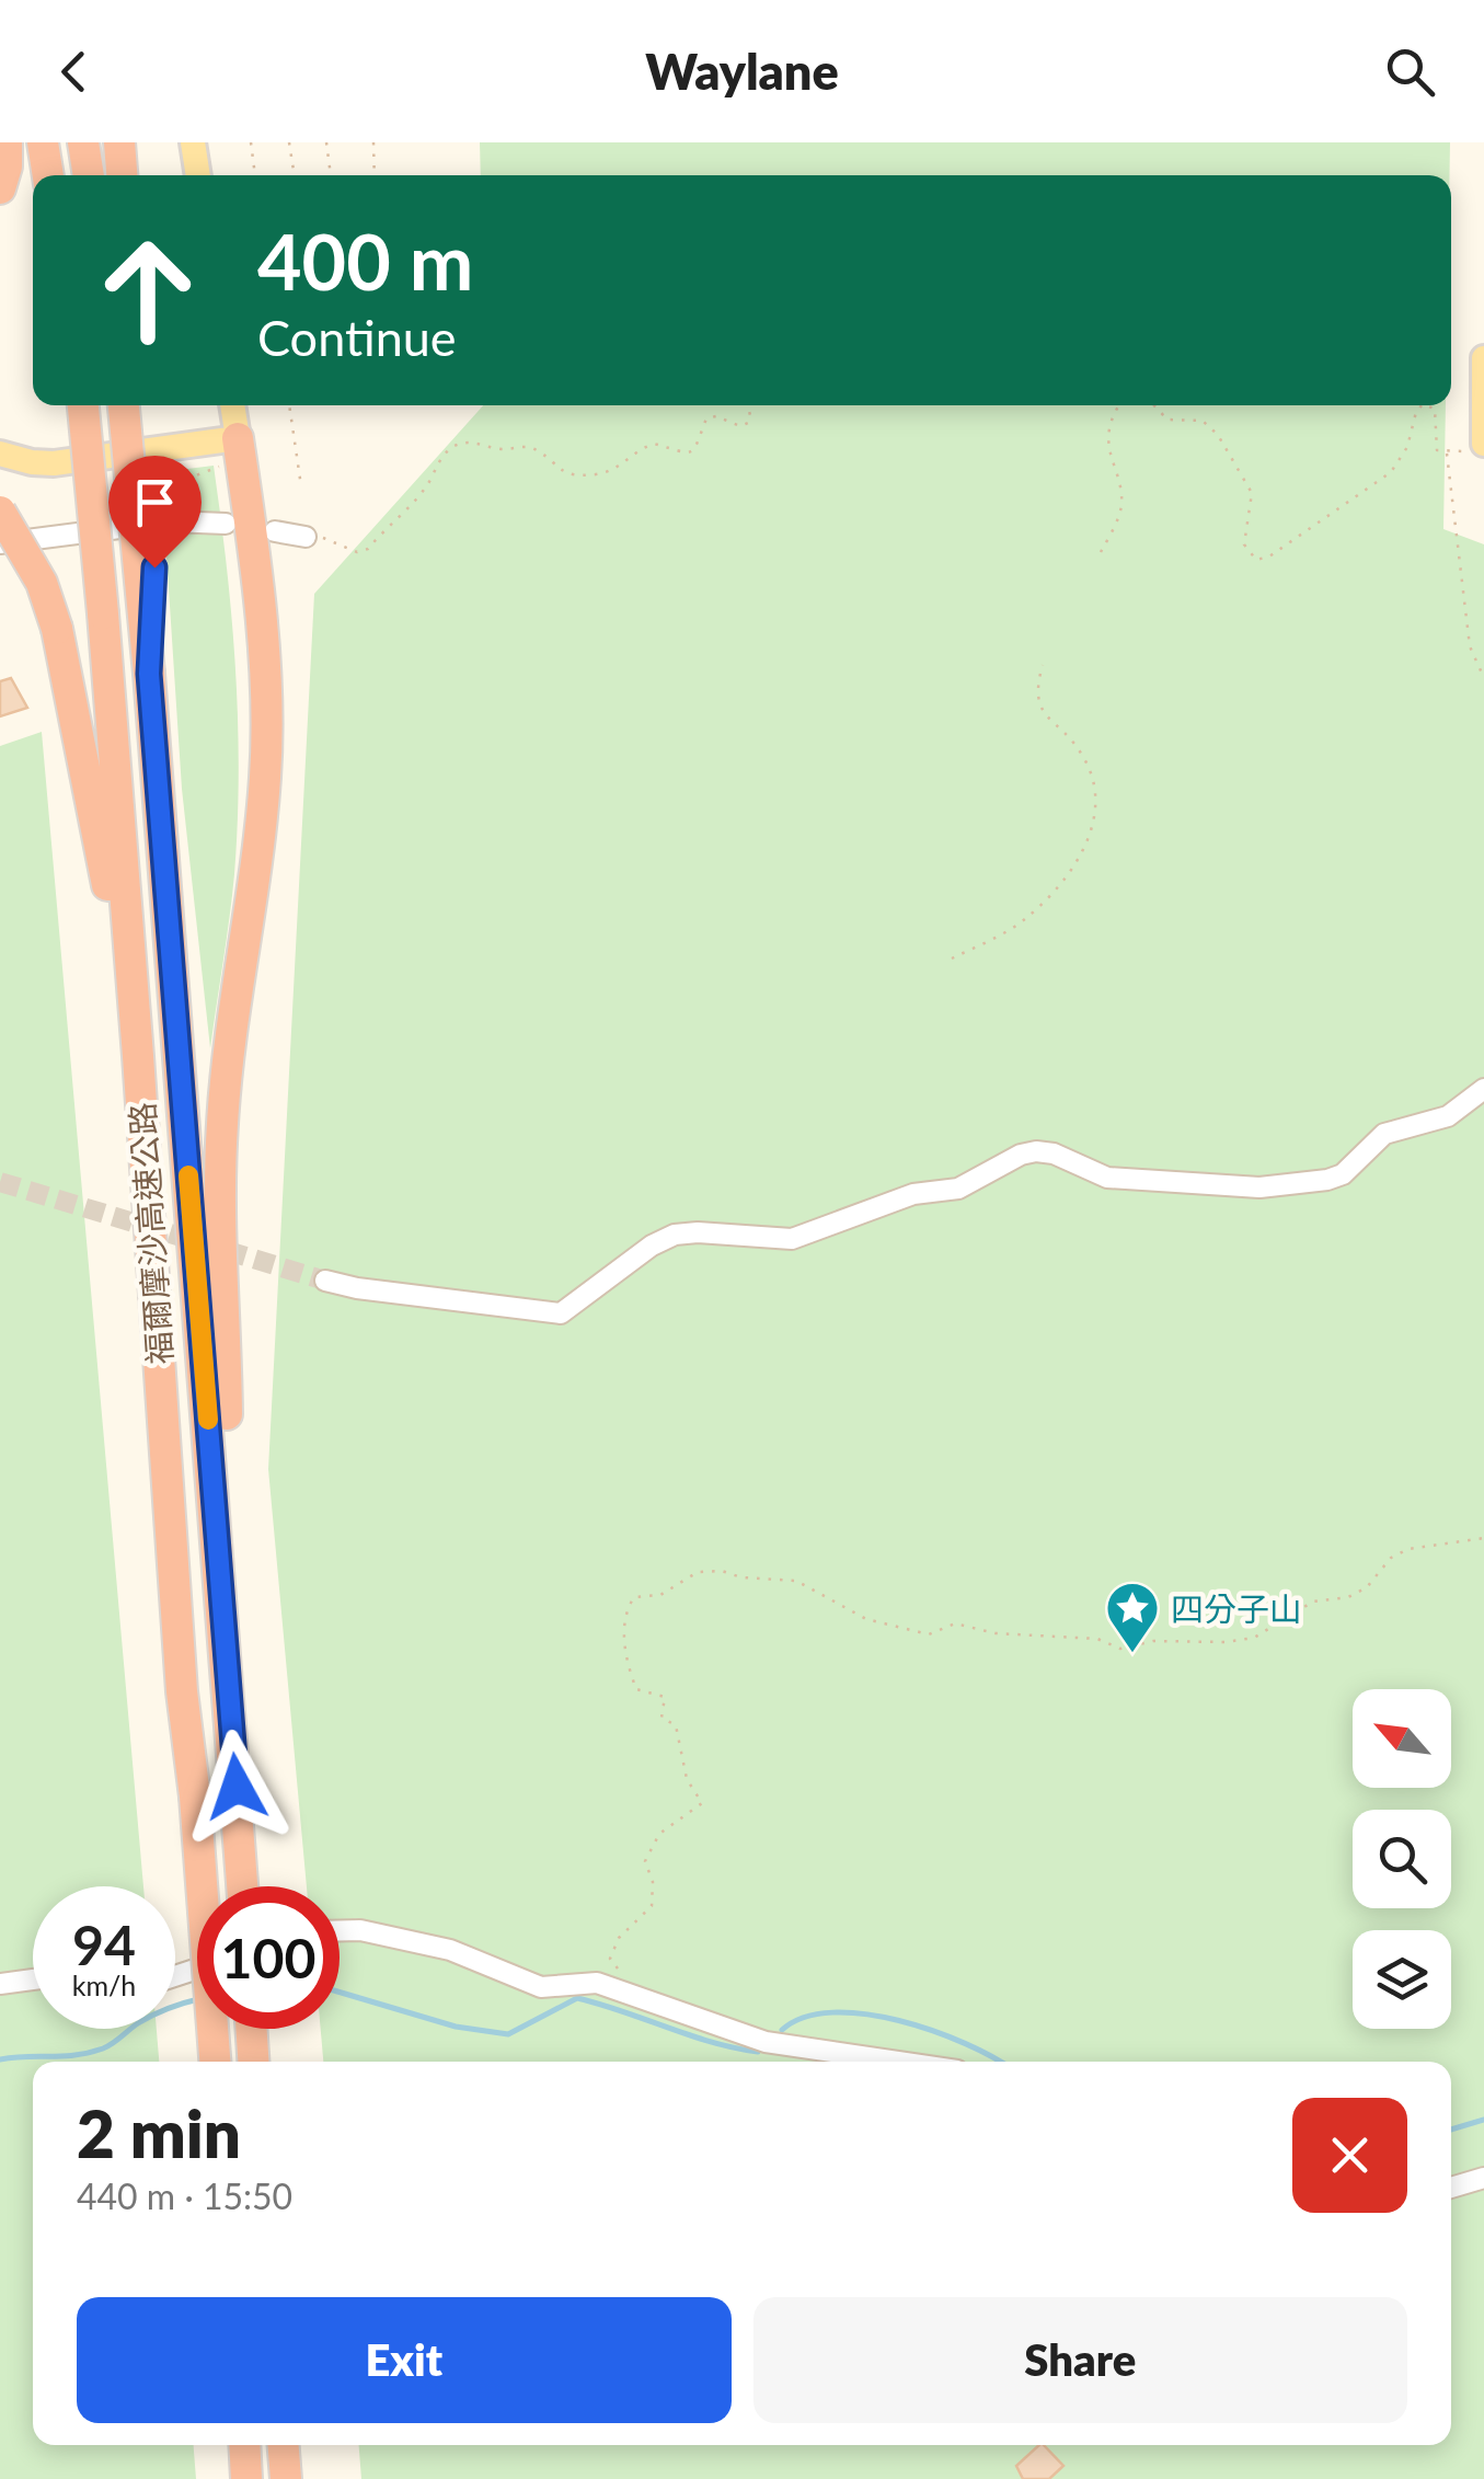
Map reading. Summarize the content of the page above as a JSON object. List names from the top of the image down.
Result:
{
  "streets": {
    "highway": ["福爾摩沙高速公路"]
  },
  "places": {
    "place": ["四分子山"]
  },
  "north": "top left",
  "page": {
    "header": "Waylane",
    "turn": ["400 m", "Continue"],
    "speed": "94 km/h",
    "limit": "100",
    "heading": ["2 min", "440 m · 15:50"],
    "buttons": ["Exit", "Share"]
  }
}
